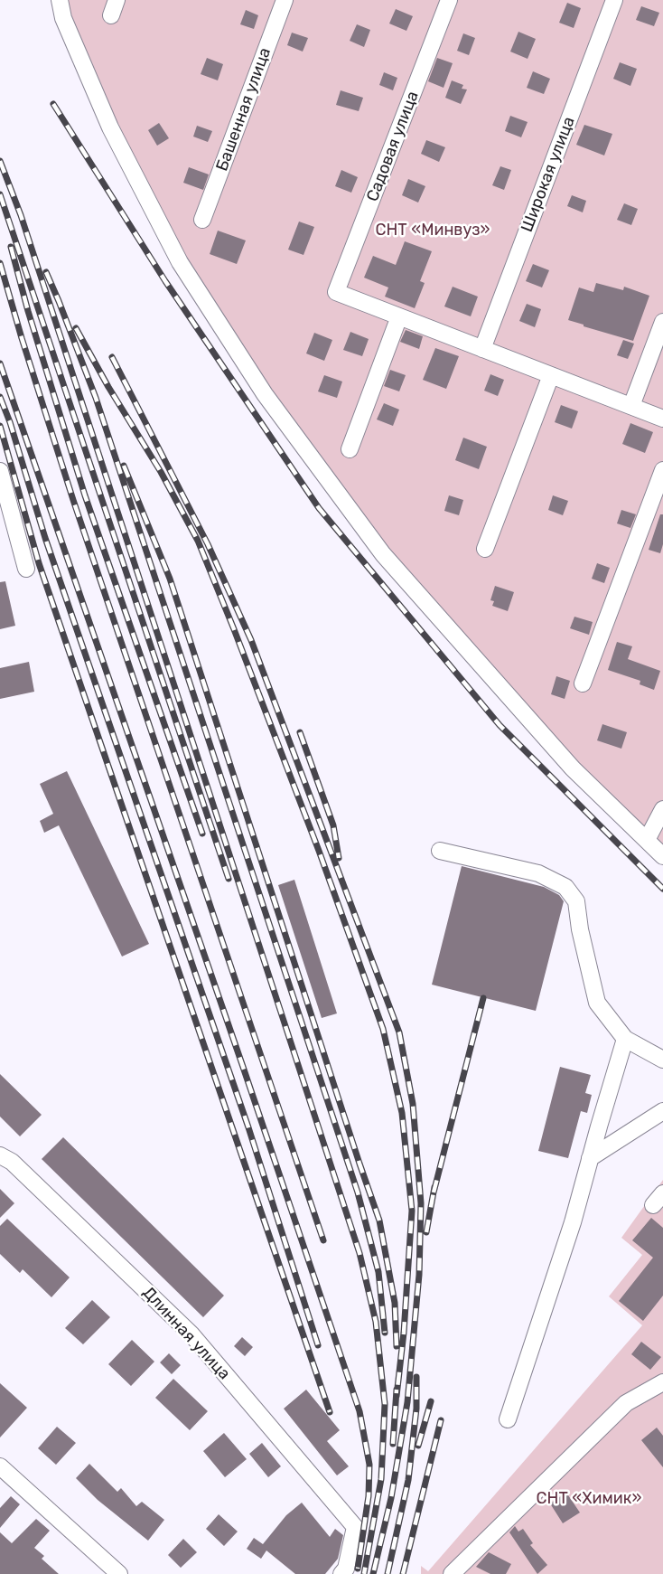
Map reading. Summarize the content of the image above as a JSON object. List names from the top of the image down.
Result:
{
  "streets": {
    "street": [
      "Башенная улица",
      "Садовая улица",
      "Широкая улица",
      "Длинная улица"
    ]
  },
  "parks": ["СНТ «Минвуз»", "СНТ «Химик»"]
}
